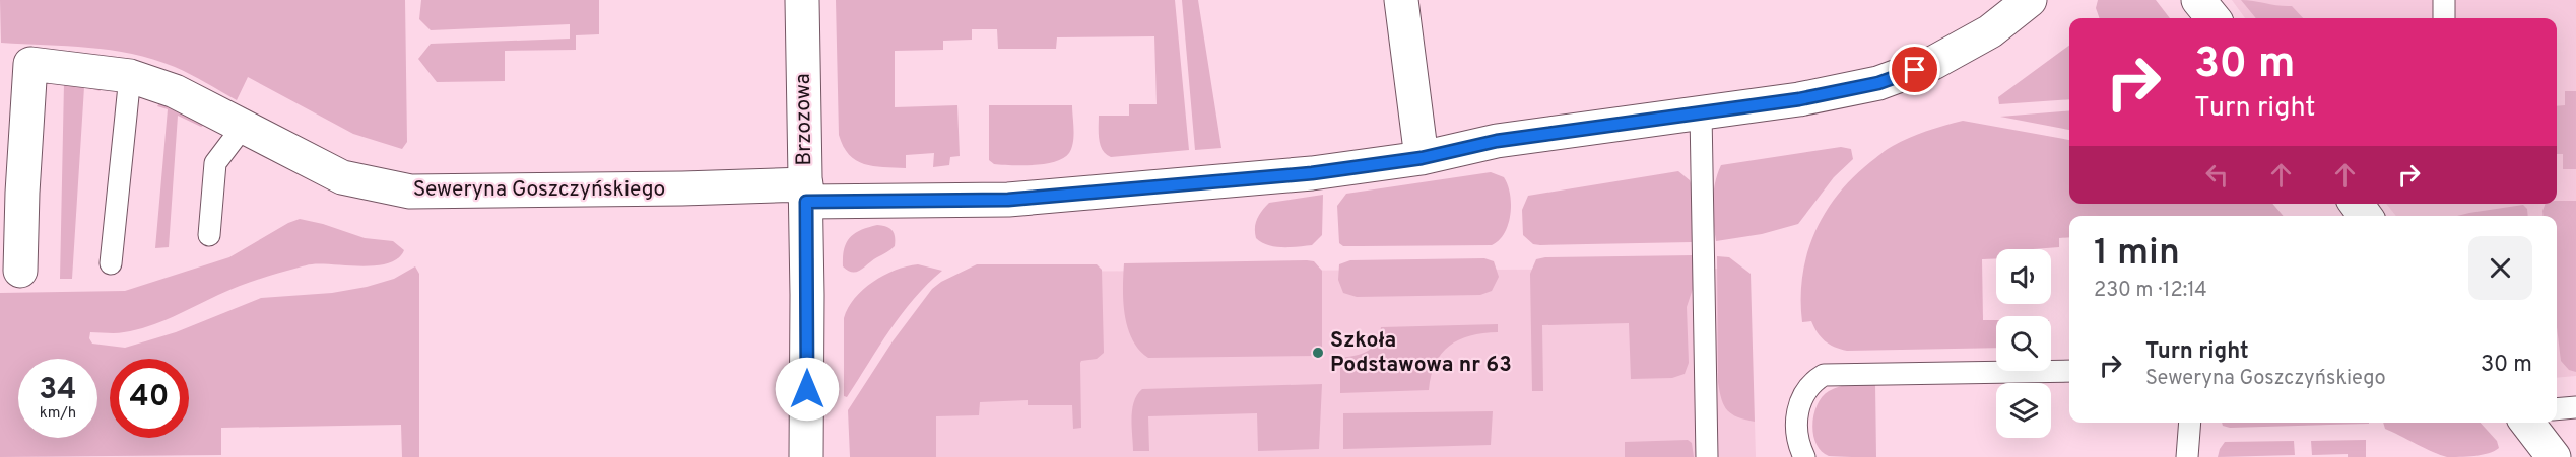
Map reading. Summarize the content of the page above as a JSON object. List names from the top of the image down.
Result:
{
  "streets": {
    "street": ["Brzozowa", "Seweryna Goszczyńskiego"]
  },
  "crossings": [
    ["Brzozowa", "Seweryna Goszczyńskiego"]
  ],
  "places": ["Szkoła Podstawowa nr 63"],
  "page": {
    "turn": ["30 m", "Turn right"],
    "heading": ["1 min", "230 m · 12:14"],
    "list": [
      {
        "name": "Turn right",
        "note": "Seweryna Goszczyńskiego",
        "value": "30 m"
      }
    ],
    "speed": "34 km/h",
    "limit": "40"
  }
}
